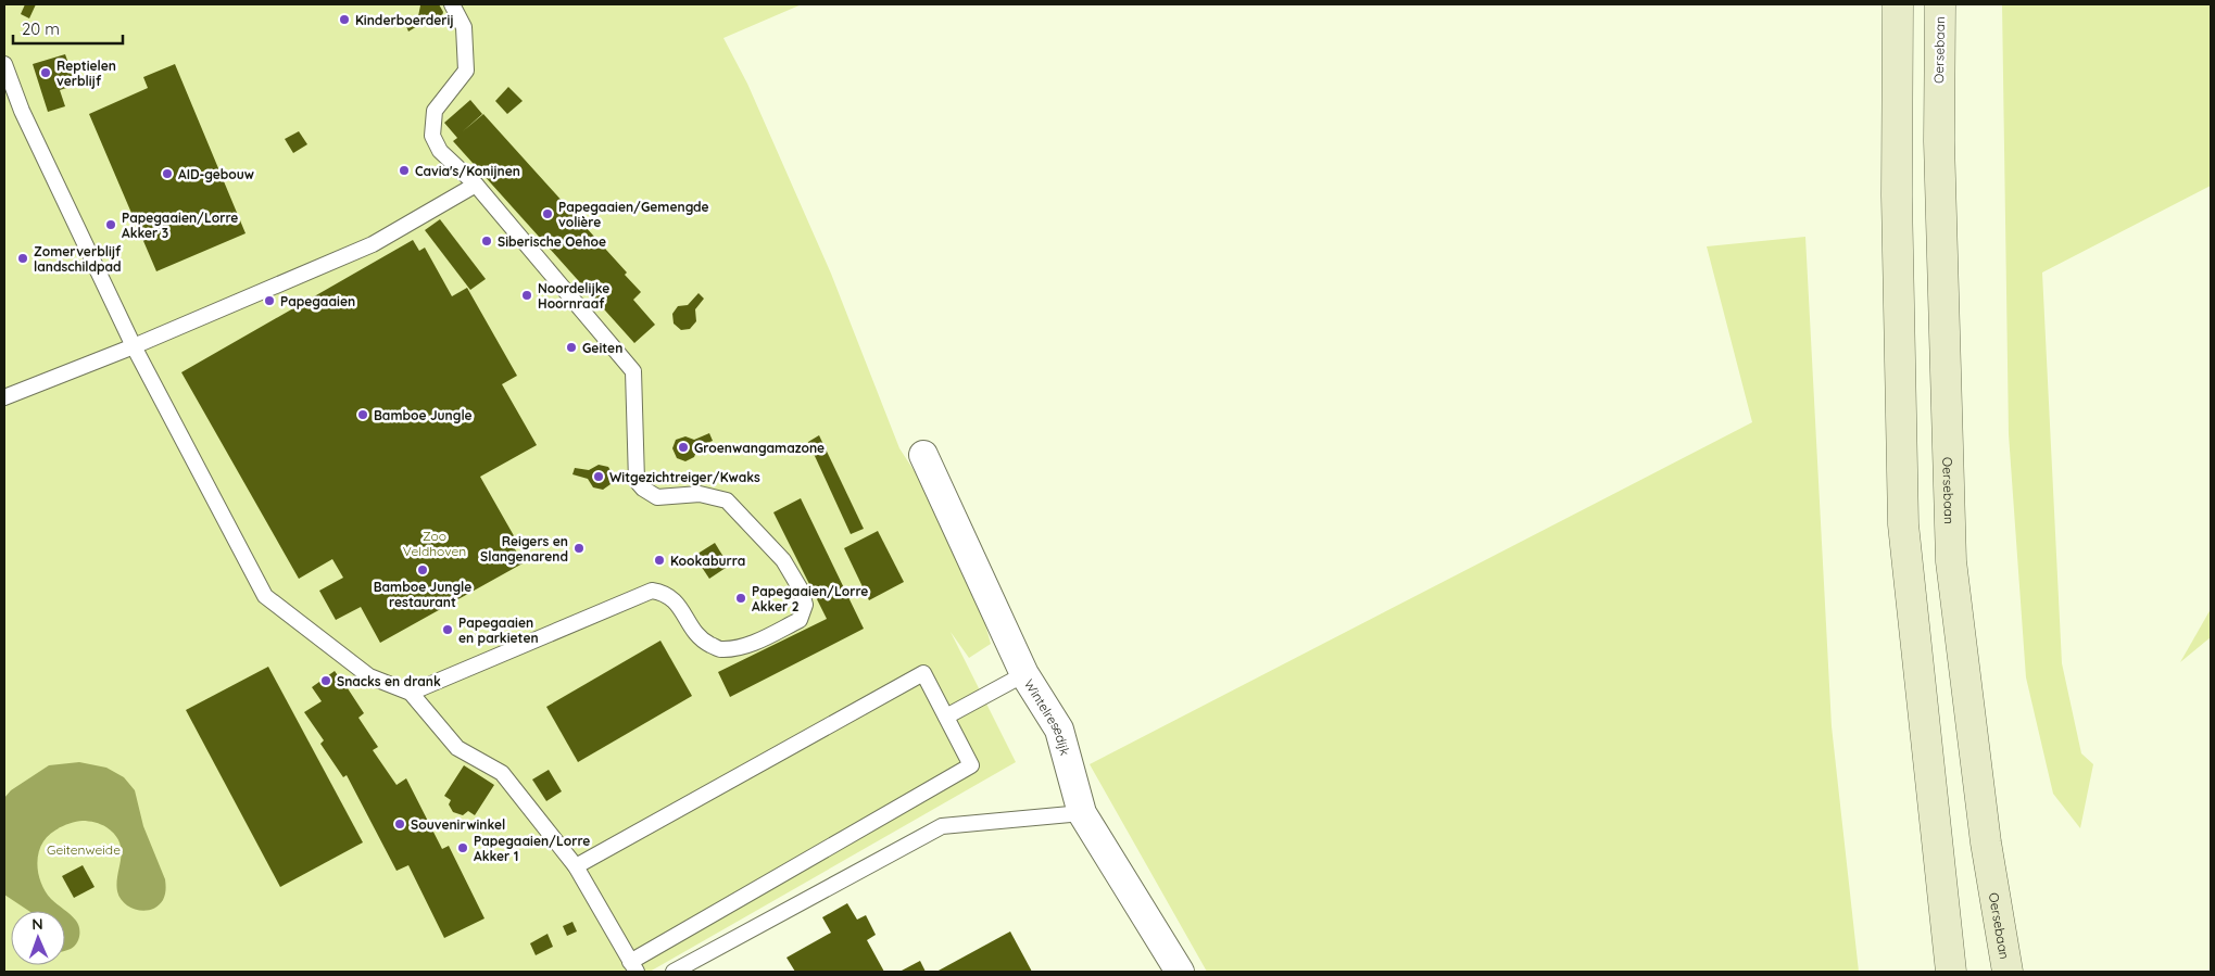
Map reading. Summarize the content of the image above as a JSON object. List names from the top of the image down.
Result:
{
  "streets": {
    "main road": ["Oersebaan"],
    "street": ["Wintelresedijk"]
  },
  "parks": ["Zoo Veldhoven", "Geitenweide"],
  "places": [
    "Kinderboerderij",
    "Reptielen verblijf",
    "Cavia's/Konijnen",
    "AID-gebouw",
    "Papegaaien/Gemengde volière",
    "Papegaaien/Lorre Akker 3",
    "Siberische Oehoe",
    "Zomerverblijf landschildpad",
    "Noordelijke Hoornraaf",
    "Papegaaien",
    "Geiten",
    "Bamboe Jungle",
    "Groenwangamazone",
    "Witgezichtreiger/Kwaks",
    "Reigers en Slangenarend",
    "Kookaburra",
    "Bamboe Jungle restaurant",
    "Papegaaien/Lorre Akker 2",
    "Papegaaien en parkieten",
    "Snacks en drank",
    "Souvenirwinkel",
    "Papegaaien/Lorre Akker 1"
  ],
  "scale_bar": "20 m",
  "north": "top"
}
